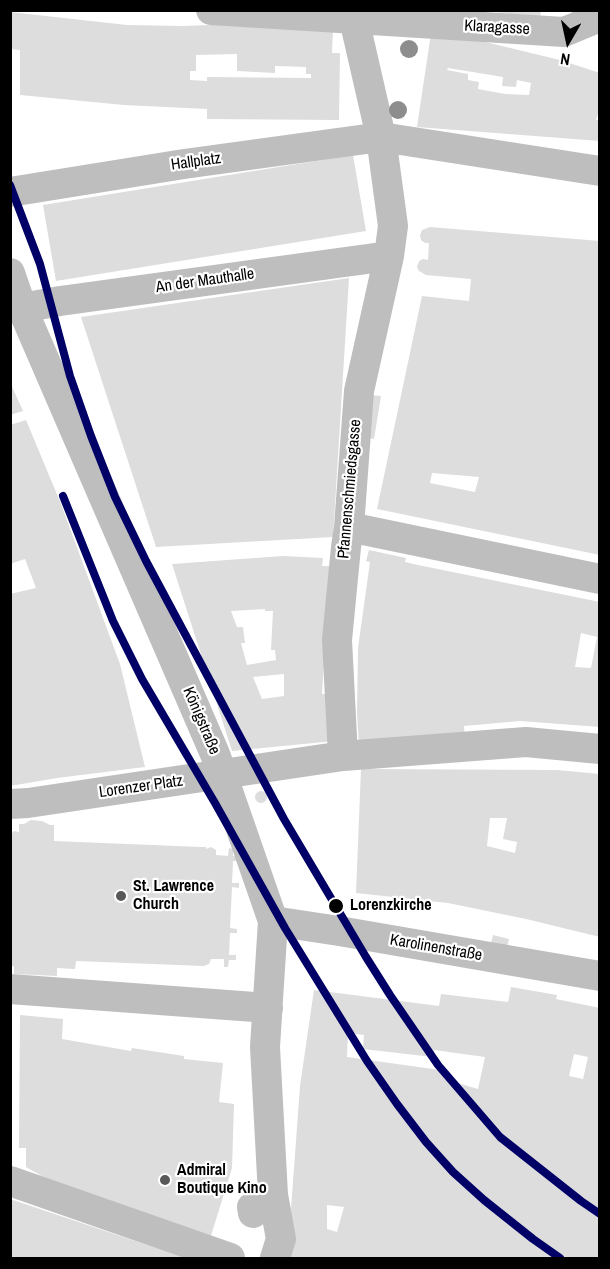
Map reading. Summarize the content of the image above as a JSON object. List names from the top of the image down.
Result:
{
  "streets": {
    "street": [
      "Klaragasse",
      "Hallplatz",
      "An der Mauthalle",
      "Pfannenschmiedsgasse",
      "Königstraße",
      "Lorenzer Platz",
      "Karolinenstraße"
    ]
  },
  "crossings": [
    ["Hallplatz", "Pfannenschmiedsgasse"],
    ["An der Mauthalle", "Pfannenschmiedsgasse"],
    ["An der Mauthalle", "Königstraße"],
    ["Pfannenschmiedsgasse", "Lorenzer Platz"],
    ["Königstraße", "Lorenzer Platz"],
    ["Königstraße", "Karolinenstraße"]
  ],
  "places": ["St. Lawrence Church", "Lorenzkirche", "Admiral Boutique Kino"],
  "north": "bottom"
}
